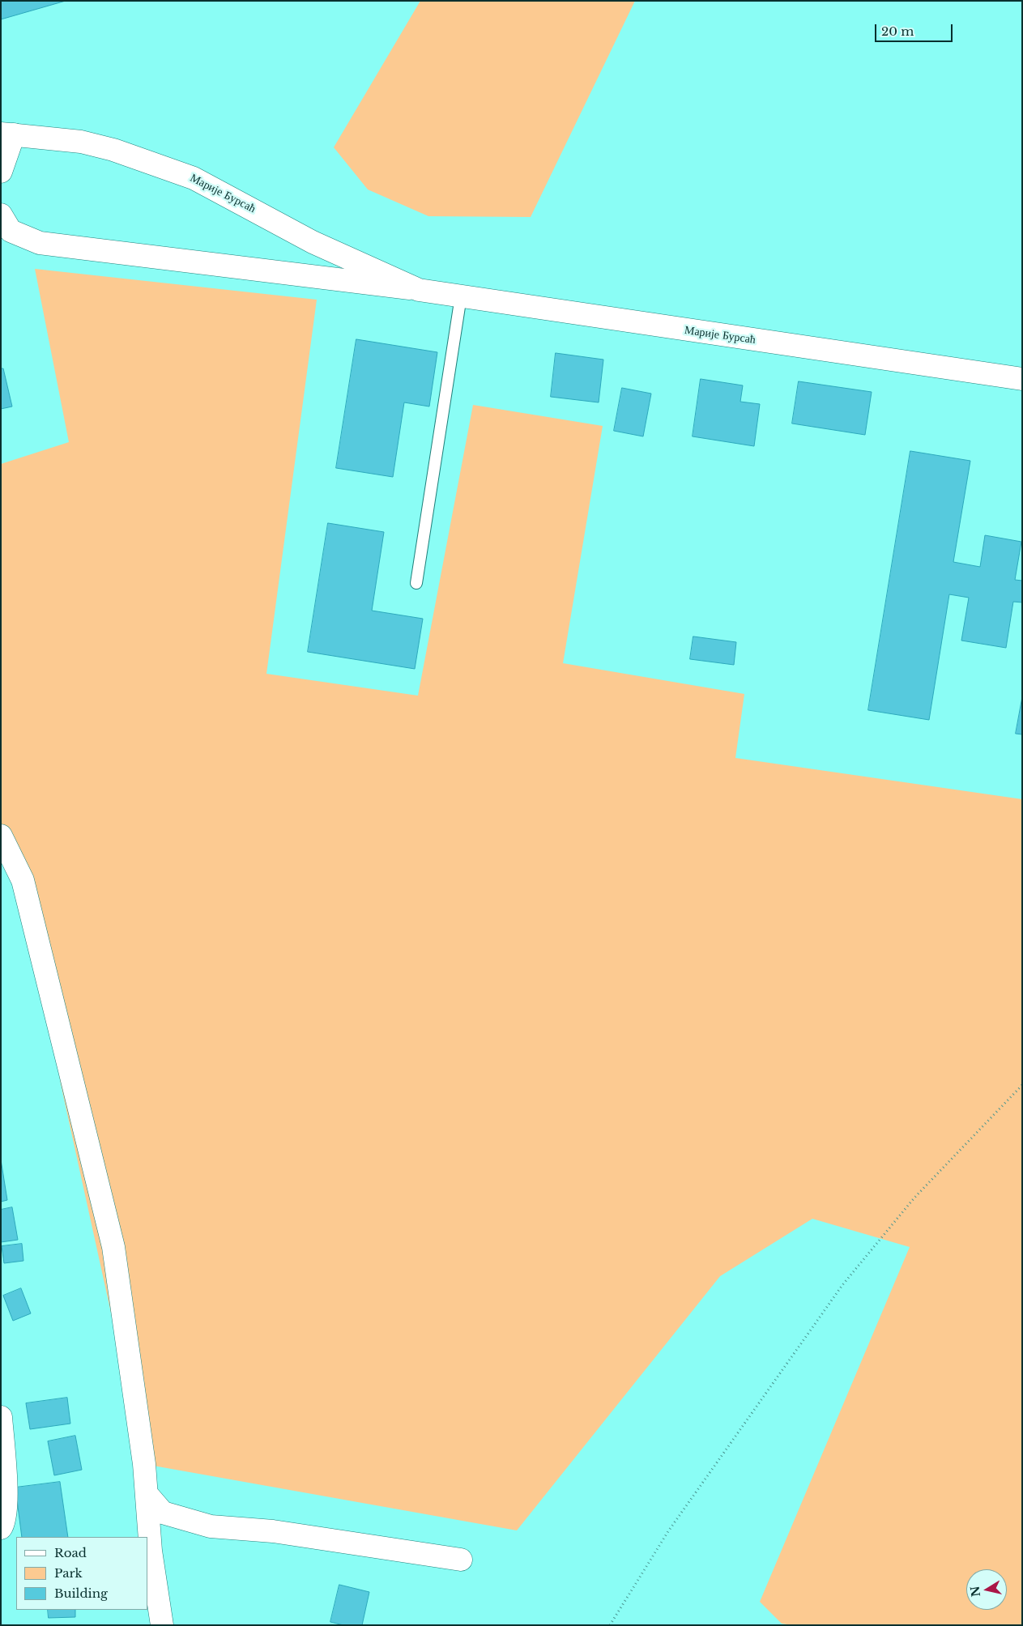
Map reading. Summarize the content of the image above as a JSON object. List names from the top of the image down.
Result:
{
  "streets": {
    "street": ["Марије Бурсаћ"]
  },
  "legend": ["Road", "Park", "Building"],
  "scale_bar": "20 m",
  "north": "left"
}
